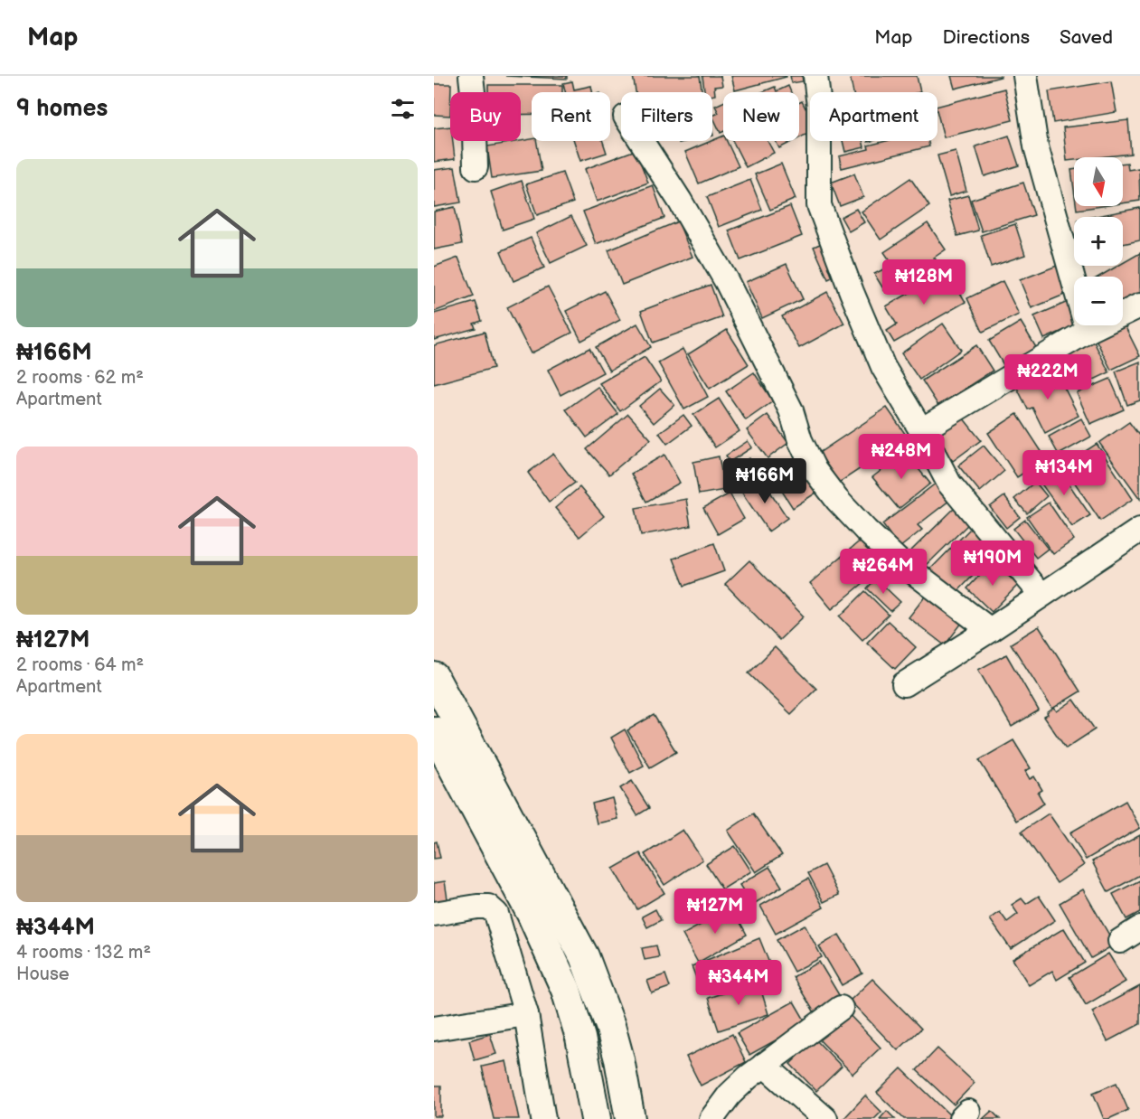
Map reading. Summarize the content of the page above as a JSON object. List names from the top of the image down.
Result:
{
  "north": "bottom",
  "page": {
    "header": "Map",
    "nav": ["Map", "Directions", "Saved"],
    "heading": "9 homes",
    "chip": [
      "Buy",
      "Rent",
      "Filters",
      "New",
      "Apartment"
    ],
    "list": [
      {
        "name": "₦166M",
        "note": "2 rooms · 62 m² · Apartment"
      },
      {
        "name": "₦127M",
        "note": "2 rooms · 64 m² · Apartment"
      },
      {
        "name": "₦344M",
        "note": "4 rooms · 132 m² · House"
      }
    ],
    "map_buttons": ["+", "−"],
    "price": [
      "₦128M",
      "₦222M",
      "₦248M",
      "₦134M",
      "₦166M",
      "₦190M",
      "₦264M",
      "₦127M",
      "₦344M"
    ]
  }
}
